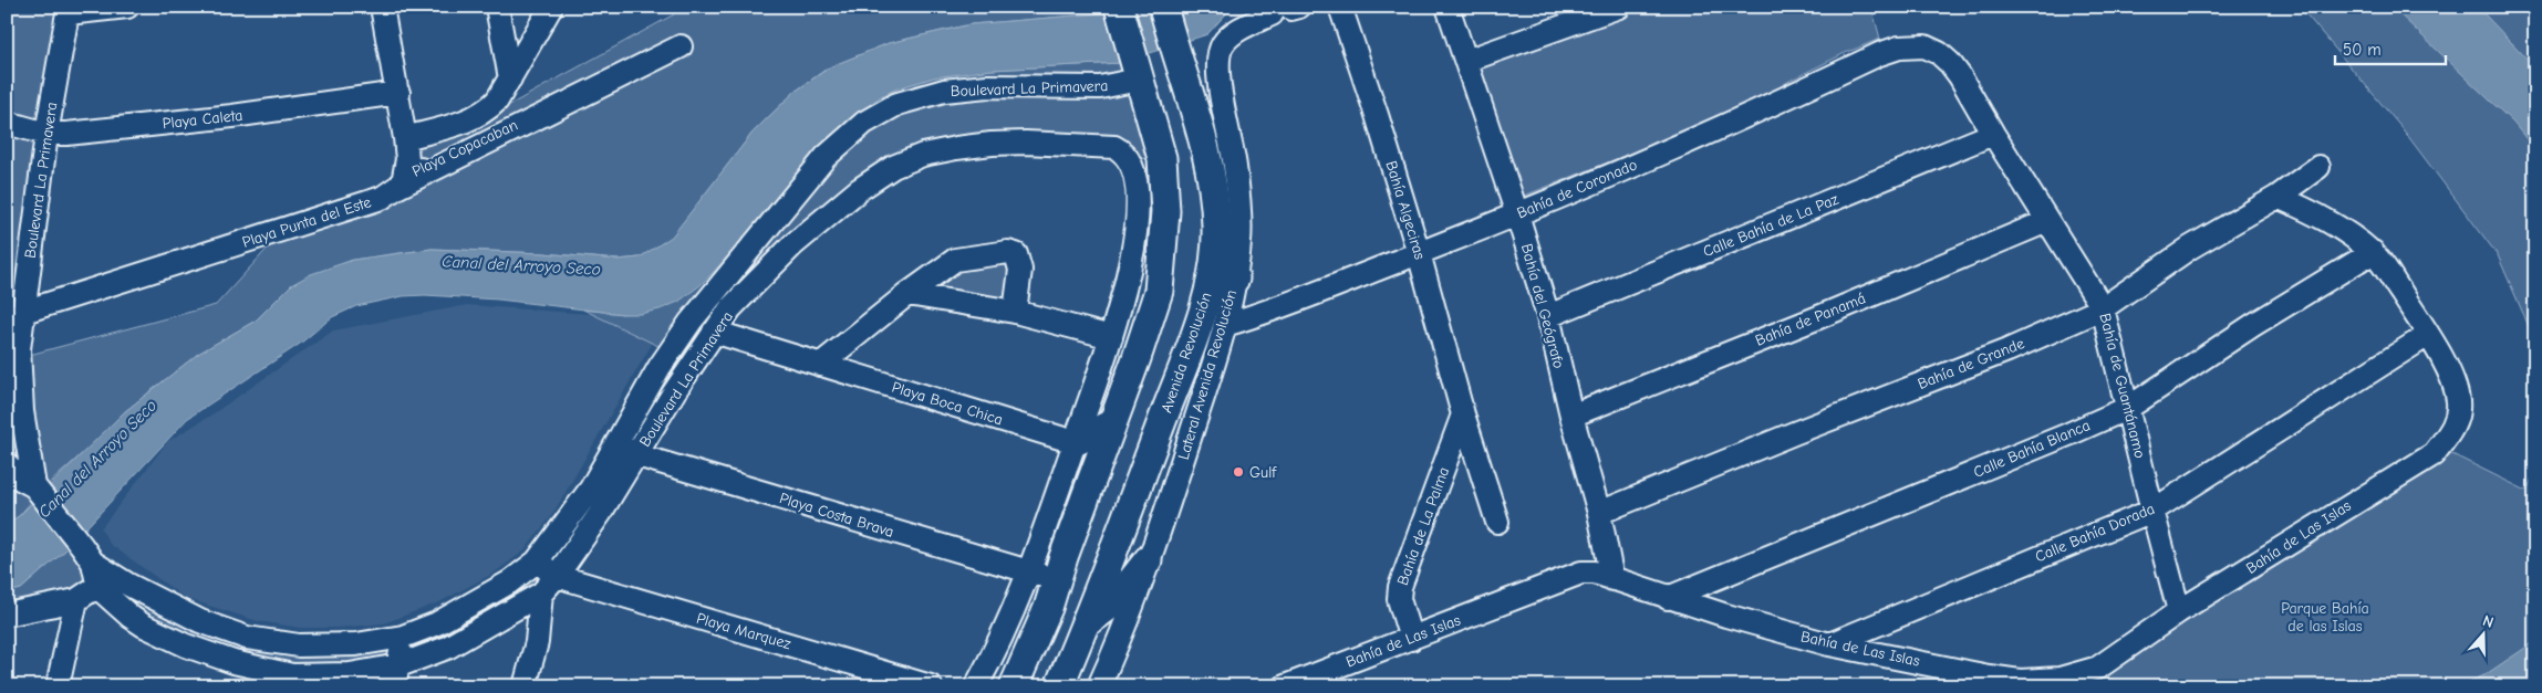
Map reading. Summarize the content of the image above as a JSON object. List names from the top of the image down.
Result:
{
  "streets": {
    "main road": ["Avenida Revolución"],
    "street": [
      "Boulevard La Primavera",
      "Playa Caleta",
      "Playa Copacaban",
      "Bahía de Coronado",
      "Bahía Algeciras",
      "Playa Punta del Este",
      "Calle Bahía de La Paz",
      "Bahía del Geógrafo",
      "Bahía de Panamá",
      "Bahía de Grande",
      "Lateral Avenida Revolución",
      "Bahía de Guantánamo",
      "Playa Boca Chica",
      "Calle Bahía Blanca",
      "Playa Costa Brava",
      "Bahía de La Palma",
      "Calle Bahía Dorada",
      "Bahía de Las Islas",
      "Playa Marquez"
    ]
  },
  "crossings": [
    ["Boulevard La Primavera", "Playa Caleta"],
    ["Boulevard La Primavera", "Playa Punta del Este"],
    ["Boulevard La Primavera", "Playa Boca Chica"],
    ["Boulevard La Primavera", "Playa Costa Brava"],
    ["Boulevard La Primavera", "Playa Marquez"],
    ["Playa Caleta", "Playa Copacaban"],
    ["Playa Copacaban", "Playa Punta del Este"],
    ["Bahía de Coronado", "Bahía Algeciras"],
    ["Bahía de Coronado", "Bahía del Geógrafo"],
    ["Bahía de Coronado", "Lateral Avenida Revolución"],
    ["Bahía de Coronado", "Bahía de Guantánamo"],
    ["Bahía Algeciras", "Bahía de La Palma"],
    ["Calle Bahía de La Paz", "Bahía del Geógrafo"],
    ["Calle Bahía de La Paz", "Bahía de Guantánamo"],
    ["Bahía del Geógrafo", "Bahía de Panamá"],
    ["Bahía del Geógrafo", "Bahía de Grande"],
    ["Bahía del Geógrafo", "Bahía de Las Islas"],
    ["Bahía de Panamá", "Bahía de Guantánamo"],
    ["Bahía de Grande", "Bahía de Guantánamo"],
    ["Bahía de Guantánamo", "Calle Bahía Blanca"],
    ["Bahía de Guantánamo", "Calle Bahía Dorada"],
    ["Bahía de Guantánamo", "Bahía de Las Islas"],
    ["Calle Bahía Blanca", "Bahía de Las Islas"],
    ["Bahía de La Palma", "Bahía de Las Islas"],
    ["Calle Bahía Dorada", "Bahía de Las Islas"]
  ],
  "water": ["Canal del Arroyo Seco"],
  "parks": ["Parque Bahía de las Islas"],
  "places": ["Gulf"],
  "scale_bar": "50 m",
  "north": "top"
}
